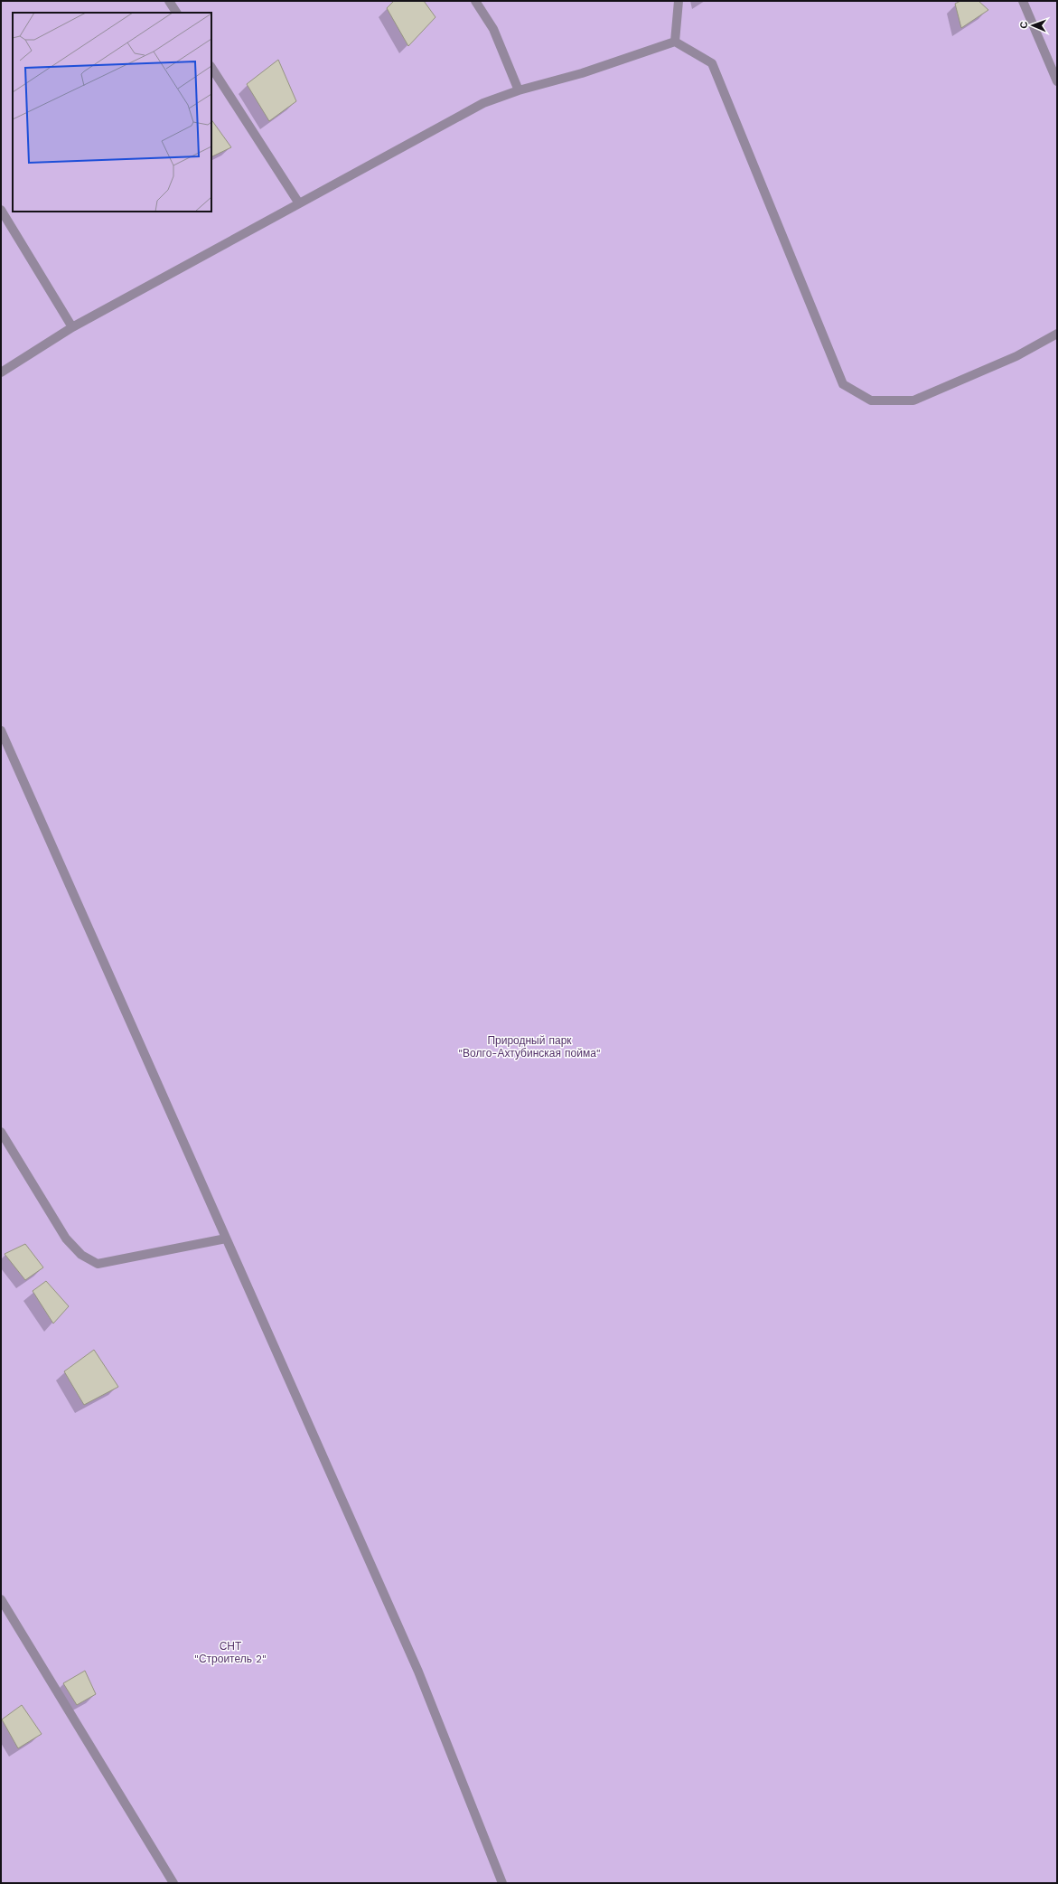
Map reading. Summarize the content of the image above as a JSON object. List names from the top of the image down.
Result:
{
  "parks": ["Природный парк \"Волго-Ахтубинская пойма\"", "СНТ \"Строитель 2\""],
  "north": "left"
}
